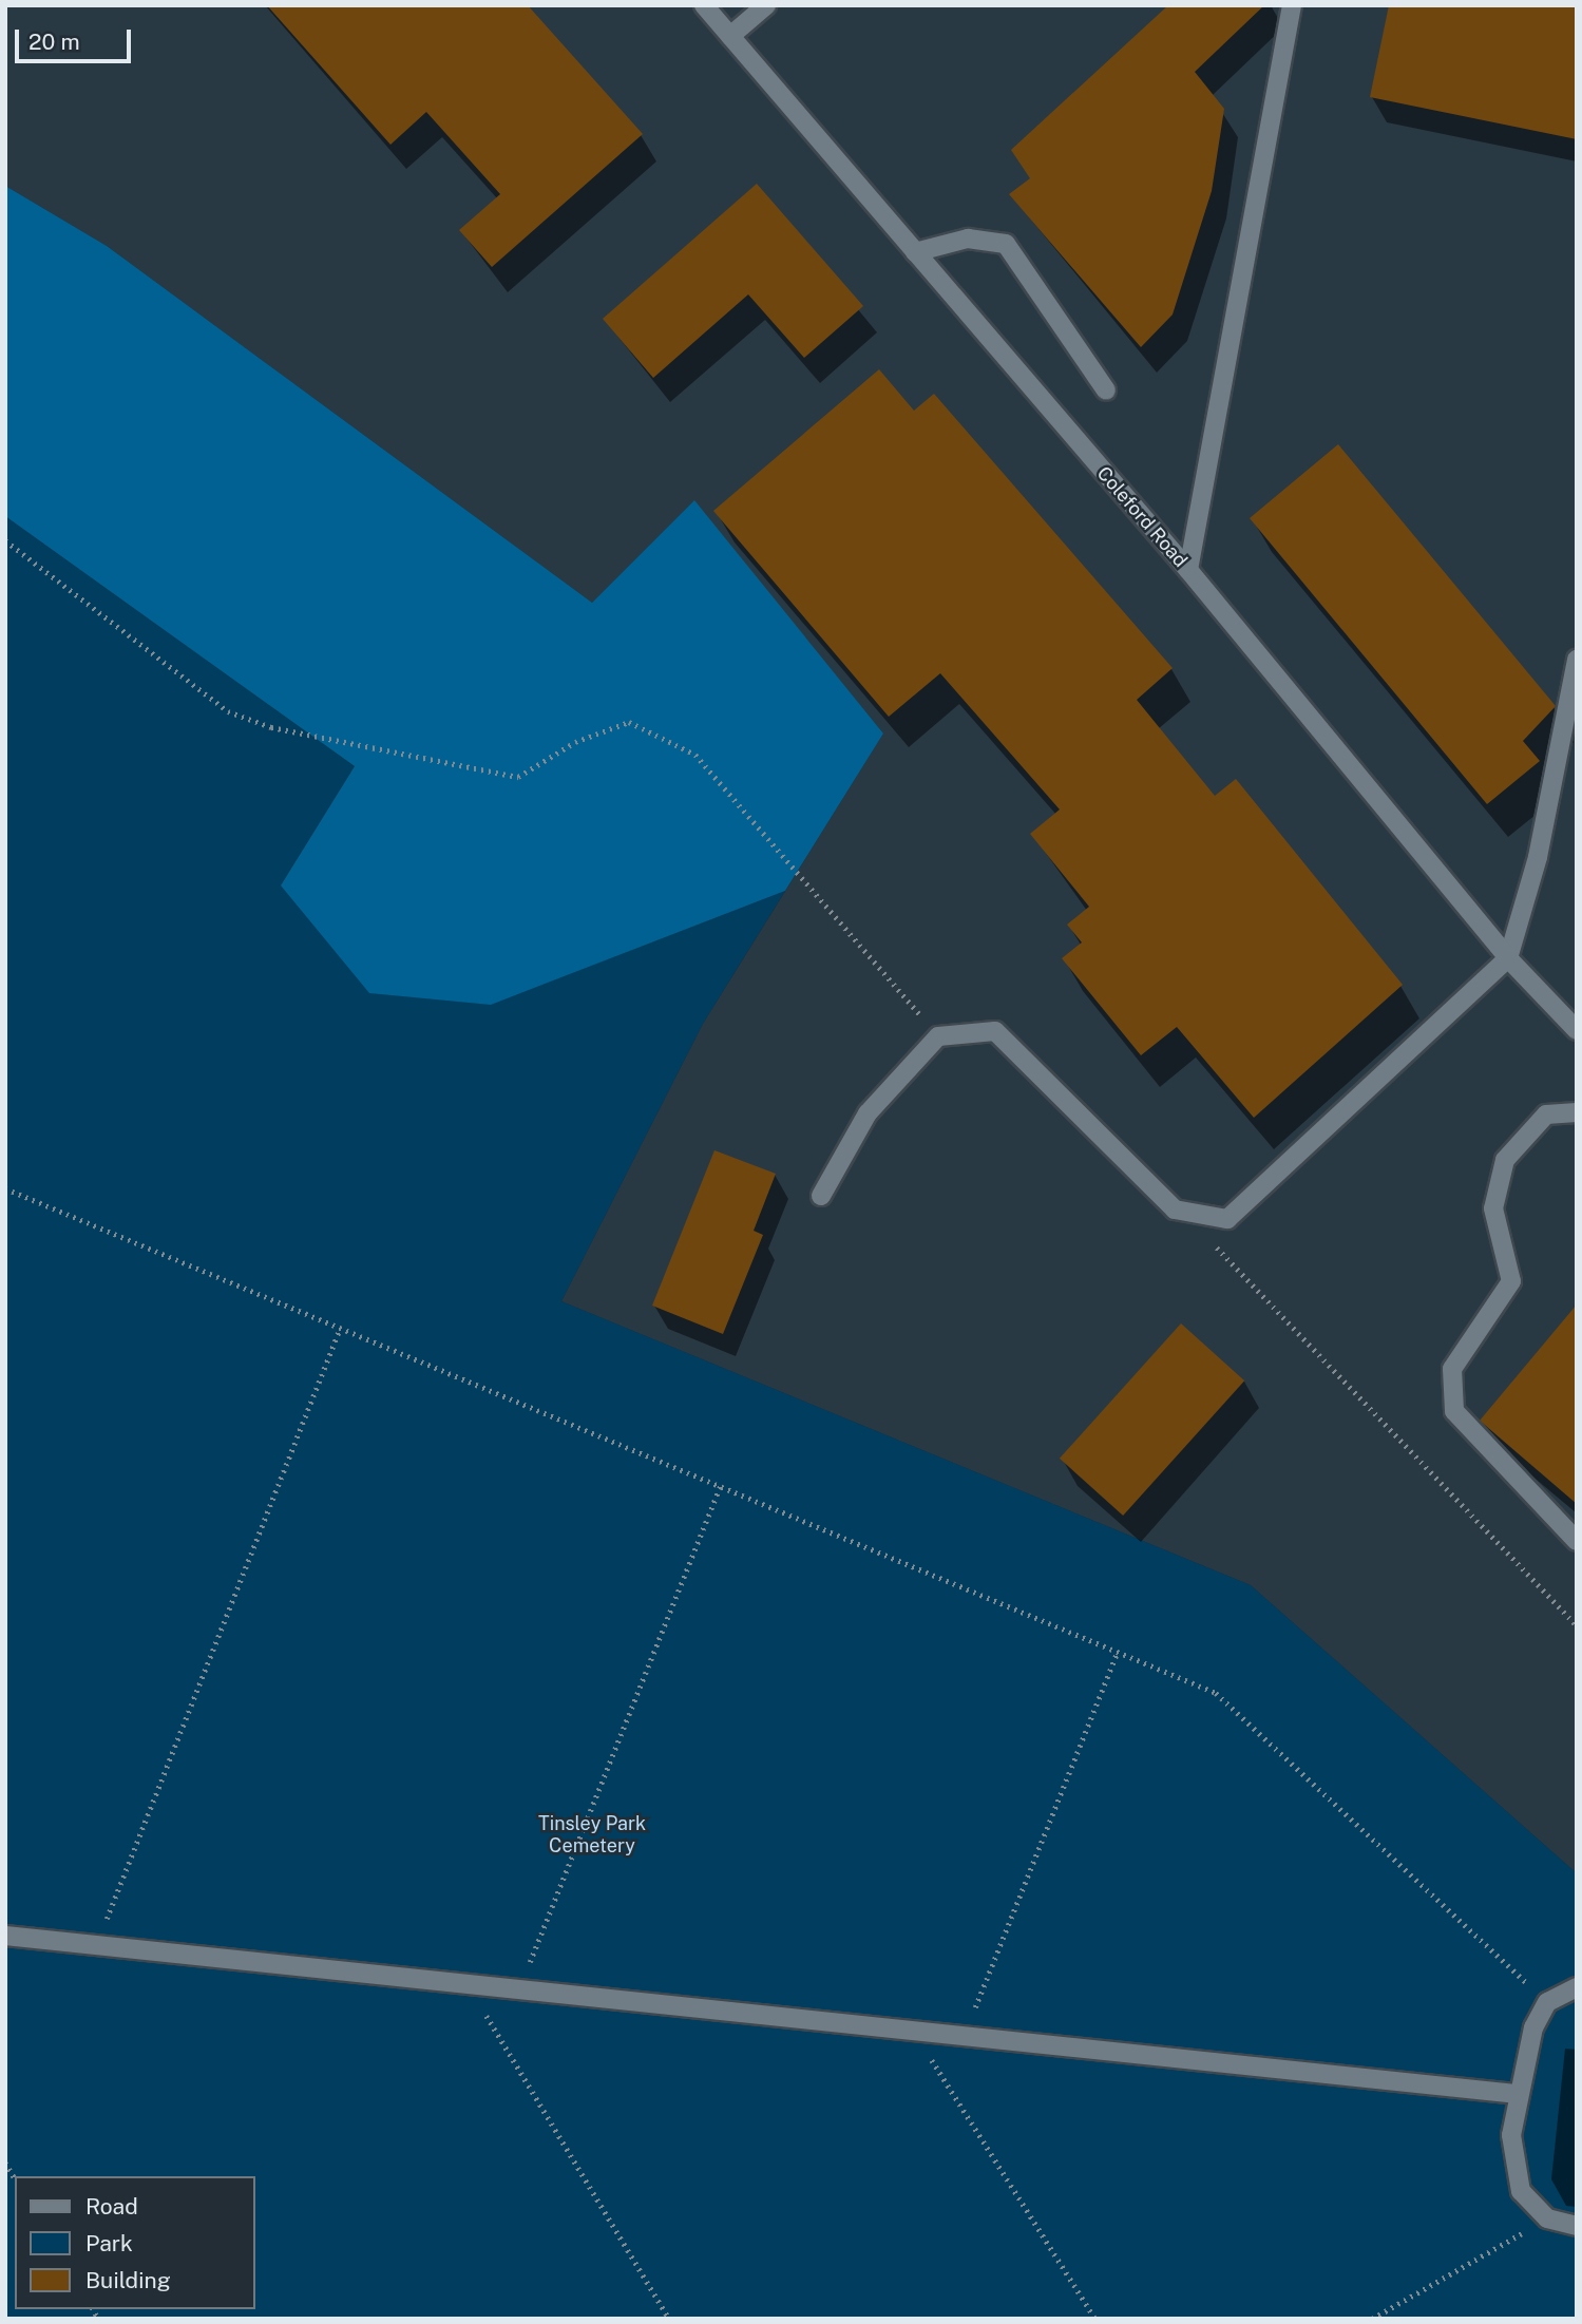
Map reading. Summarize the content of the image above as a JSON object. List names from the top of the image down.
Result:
{
  "streets": {
    "street": ["Coleford Road"]
  },
  "parks": ["Tinsley Park Cemetery"],
  "legend": ["Road", "Park", "Building"],
  "scale_bar": "20 m"
}
